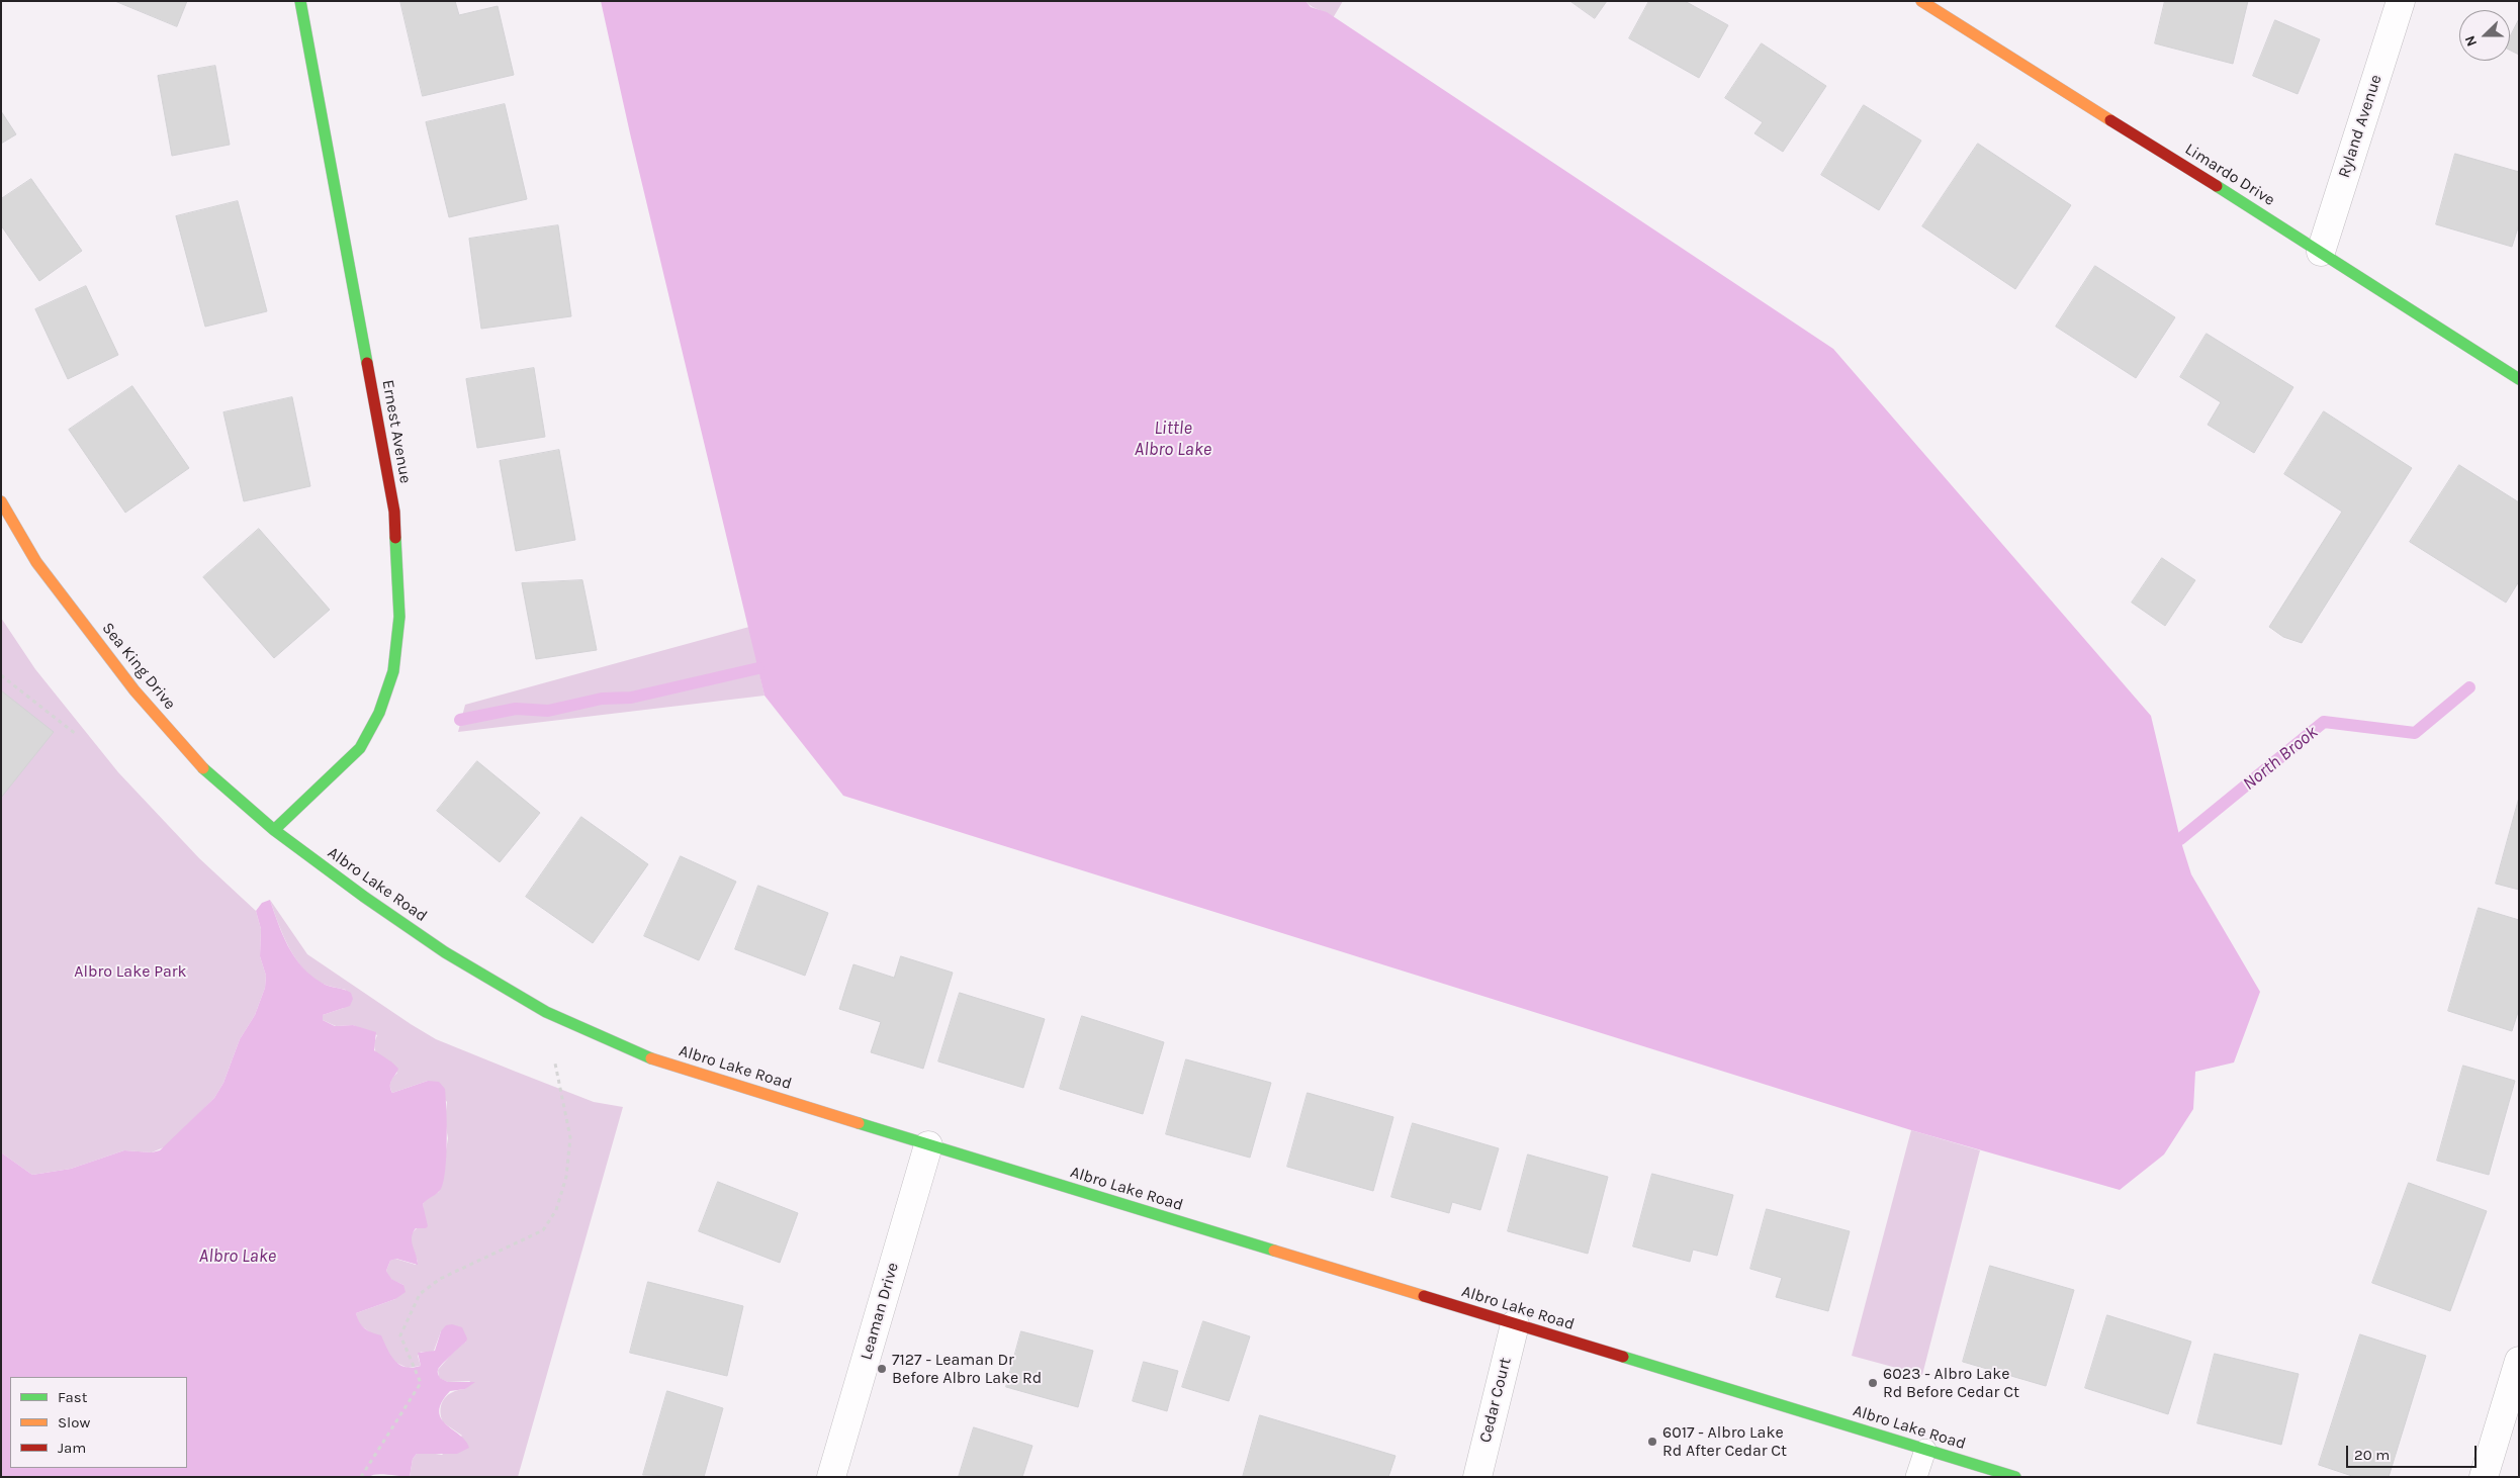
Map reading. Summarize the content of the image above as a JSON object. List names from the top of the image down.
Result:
{
  "streets": {
    "street": [
      "Ryland Avenue",
      "Limardo Drive",
      "Ernest Avenue",
      "Sea King Drive",
      "Albro Lake Road",
      "Leaman Drive",
      "Cedar Court"
    ]
  },
  "crossings": [
    ["Ryland Avenue", "Limardo Drive"],
    ["Ernest Avenue", "Sea King Drive"],
    ["Ernest Avenue", "Albro Lake Road"],
    ["Sea King Drive", "Albro Lake Road"],
    ["Albro Lake Road", "Leaman Drive"],
    ["Albro Lake Road", "Cedar Court"]
  ],
  "water": ["Little Albro Lake", "North Brook", "Albro Lake"],
  "parks": ["Albro Lake Park"],
  "places": ["7127 - Leaman Dr Before Albro Lake Rd", "6023 - Albro Lake Rd Before Cedar Ct", "6017 - Albro Lake Rd After Cedar Ct"],
  "legend": ["Fast", "Slow", "Jam"],
  "scale_bar": "20 m",
  "north": "left"
}
